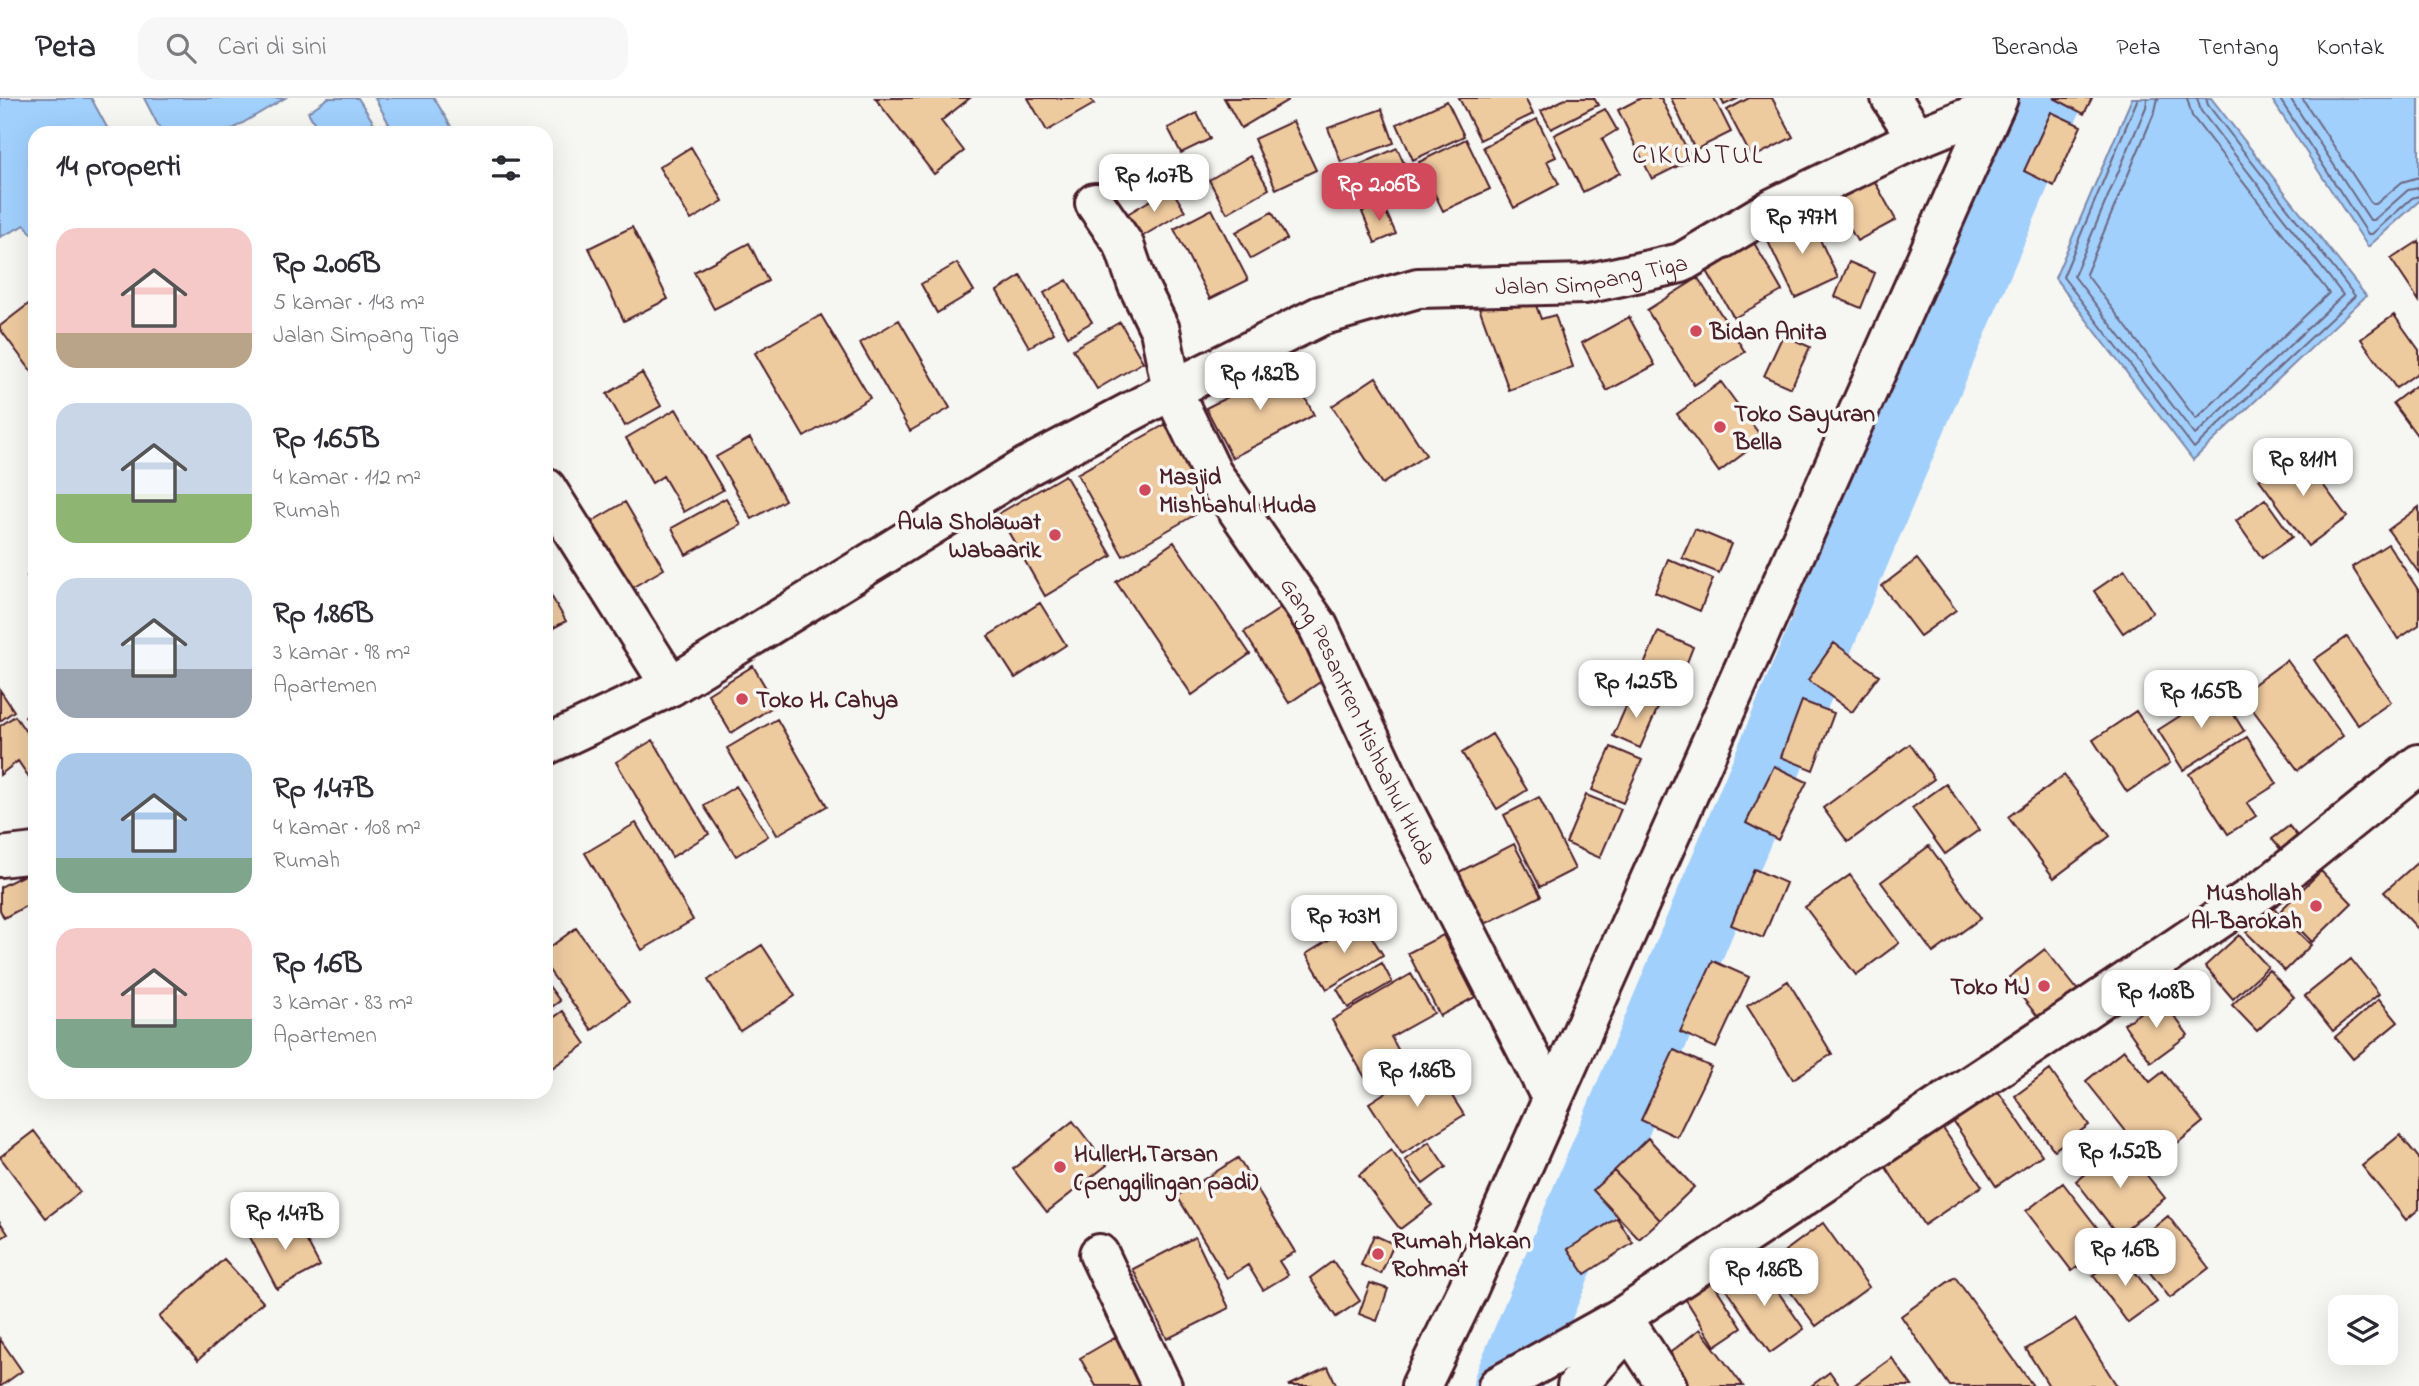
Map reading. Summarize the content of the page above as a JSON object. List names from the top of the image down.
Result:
{
  "streets": {
    "street": ["Jalan Simpang Tiga", "Gang Pesantren Mishbahul Huda"]
  },
  "crossings": [
    ["Jalan Simpang Tiga", "Gang Pesantren Mishbahul Huda"]
  ],
  "districts": ["CIKUNTUL"],
  "places": [
    "Bidan Anita",
    "Toko Sayuran Bella",
    "Masjid Mishbahul Huda",
    "Aula Sholawat Wabaarik",
    "Toko H. Cahya",
    "Mushollah Al-Barokah",
    "Toko MJ",
    "HullerH.Tarsan (penggilingan padi)",
    "Rumah Makan Rohmat"
  ],
  "page": {
    "header": "Peta",
    "search": "Cari di sini",
    "nav": [
      "Beranda",
      "Peta",
      "Tentang",
      "Kontak"
    ],
    "heading": "14 properti",
    "price": [
      "Rp 1.07B",
      "Rp 2.06B",
      "Rp 797M",
      "Rp 1.82B",
      "Rp 811M",
      "Rp 1.25B",
      "Rp 1.65B",
      "Rp 703M",
      "Rp 1.08B",
      "Rp 1.86B",
      "Rp 1.52B",
      "Rp 1.47B",
      "Rp 1.6B",
      "Rp 1.86B"
    ],
    "list": [
      {
        "name": "Rp 2.06B",
        "note": "5 kamar · 143 m² · Jalan Simpang Tiga"
      },
      {
        "name": "Rp 1.65B",
        "note": "4 kamar · 112 m² · Rumah"
      },
      {
        "name": "Rp 1.86B",
        "note": "3 kamar · 98 m² · Apartemen"
      },
      {
        "name": "Rp 1.47B",
        "note": "4 kamar · 108 m² · Rumah"
      },
      {
        "name": "Rp 1.6B",
        "note": "3 kamar · 83 m² · Apartemen"
      }
    ]
  }
}
